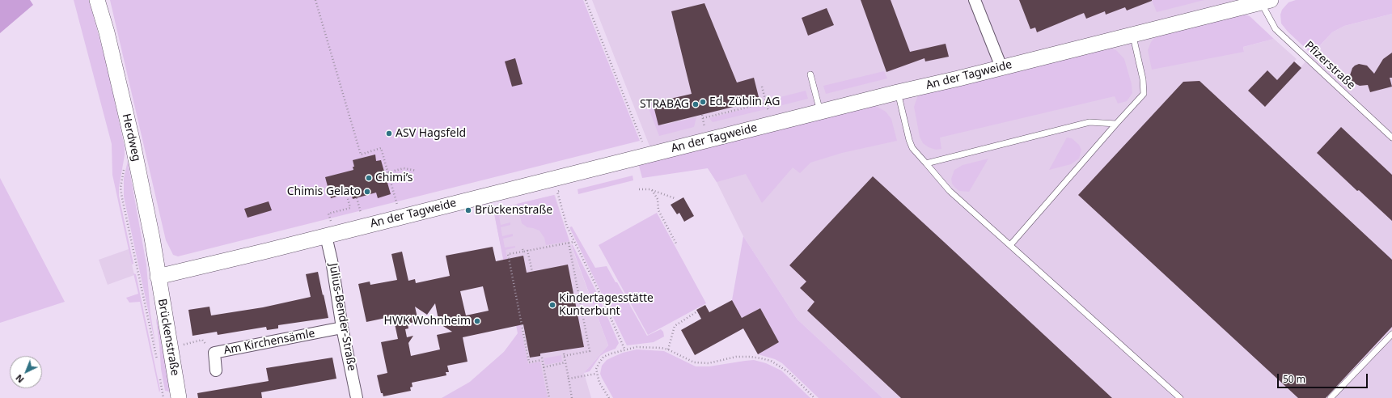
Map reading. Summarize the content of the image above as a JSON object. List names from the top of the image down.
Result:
{
  "streets": {
    "main road": ["An der Tagweide", "Herdweg", "Brückenstraße"],
    "street": ["Julius-Bender-Straße", "Am Kirchensämle"],
    "lane": ["Pfizerstraße"]
  },
  "crossings": [
    ["Pfizerstraße", "An der Tagweide"],
    ["An der Tagweide", "Herdweg"],
    ["An der Tagweide", "Julius-Bender-Straße"],
    ["An der Tagweide", "Brückenstraße"],
    ["Herdweg", "Brückenstraße"],
    ["Julius-Bender-Straße", "Am Kirchensämle"]
  ],
  "places": [
    "Ed. Züblin AG",
    "STRABAG",
    "ASV Hagsfeld",
    "Chimi’s",
    "Chimis Gelato",
    "Brückenstraße",
    "Kindertagesstätte Kunterbunt",
    "HWK Wohnheim"
  ],
  "scale_bar": "50 m",
  "north": "bottom left"
}
